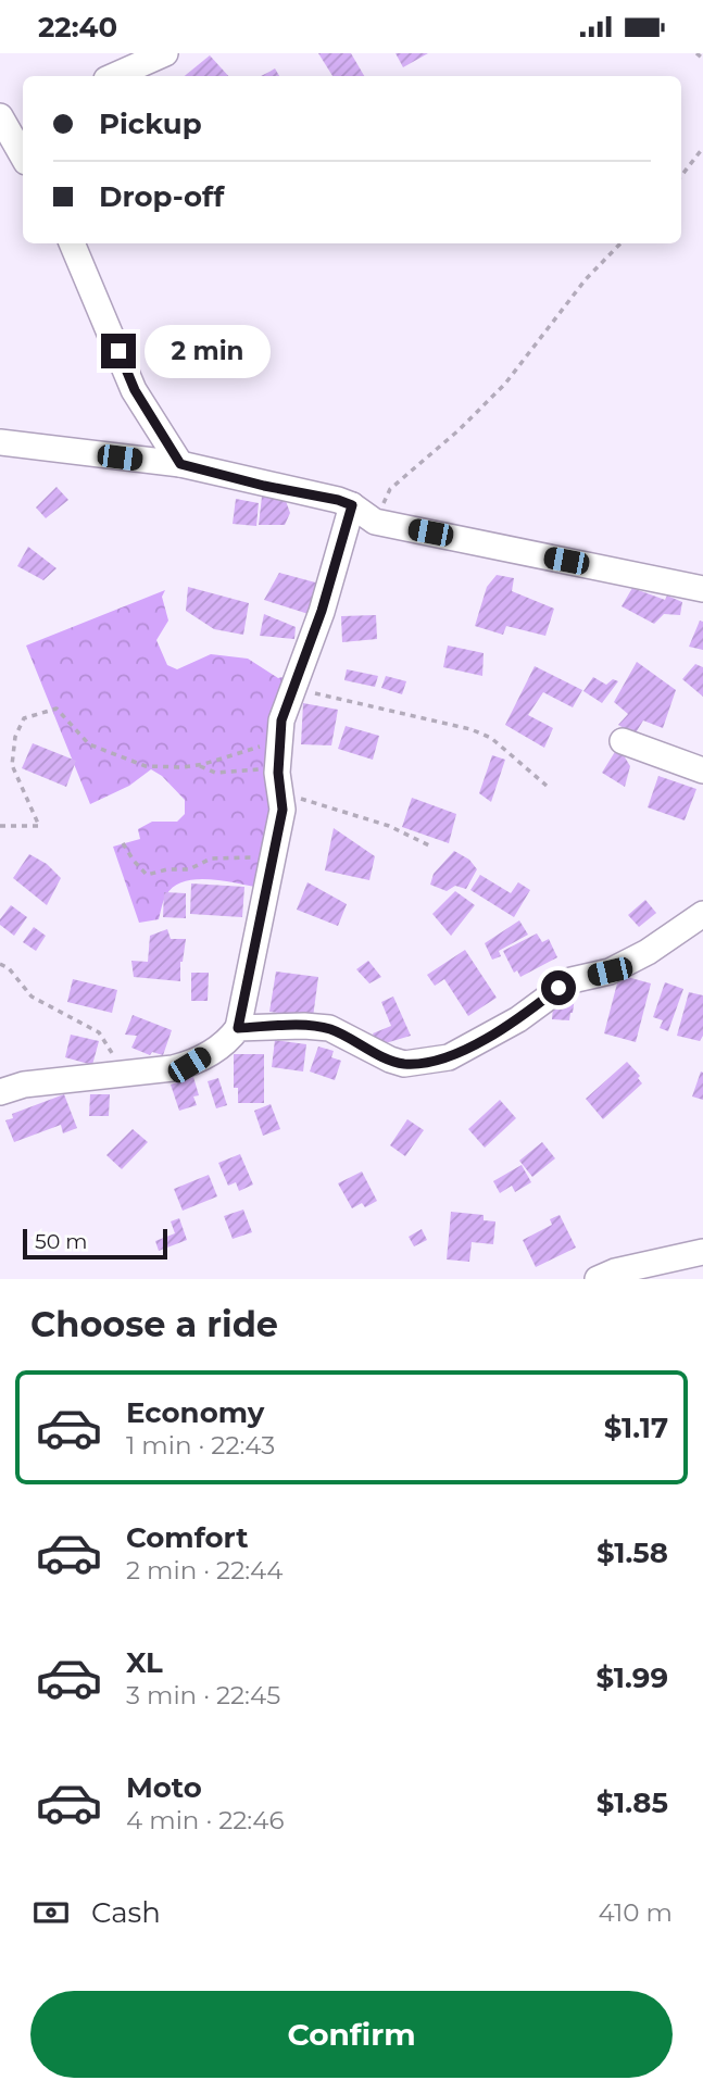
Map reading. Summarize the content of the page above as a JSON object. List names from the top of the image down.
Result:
{
  "scale_bar": "50 m",
  "page": {
    "status": "22:40",
    "banner": ["Pickup", "Drop-off"],
    "bubble": "2 min",
    "scale": "50 m",
    "heading": "Choose a ride",
    "list": [
      {
        "name": "Economy",
        "note": "1 min · 22:43",
        "value": "$1.17"
      },
      {
        "name": "Comfort",
        "note": "2 min · 22:44",
        "value": "$1.58"
      },
      {
        "name": "XL",
        "note": "3 min · 22:45",
        "value": "$1.99"
      },
      {
        "name": "Moto",
        "note": "4 min · 22:46",
        "value": "$1.85"
      }
    ],
    "pay": ["Cash", "410 m"],
    "buttons": "Confirm"
  }
}
